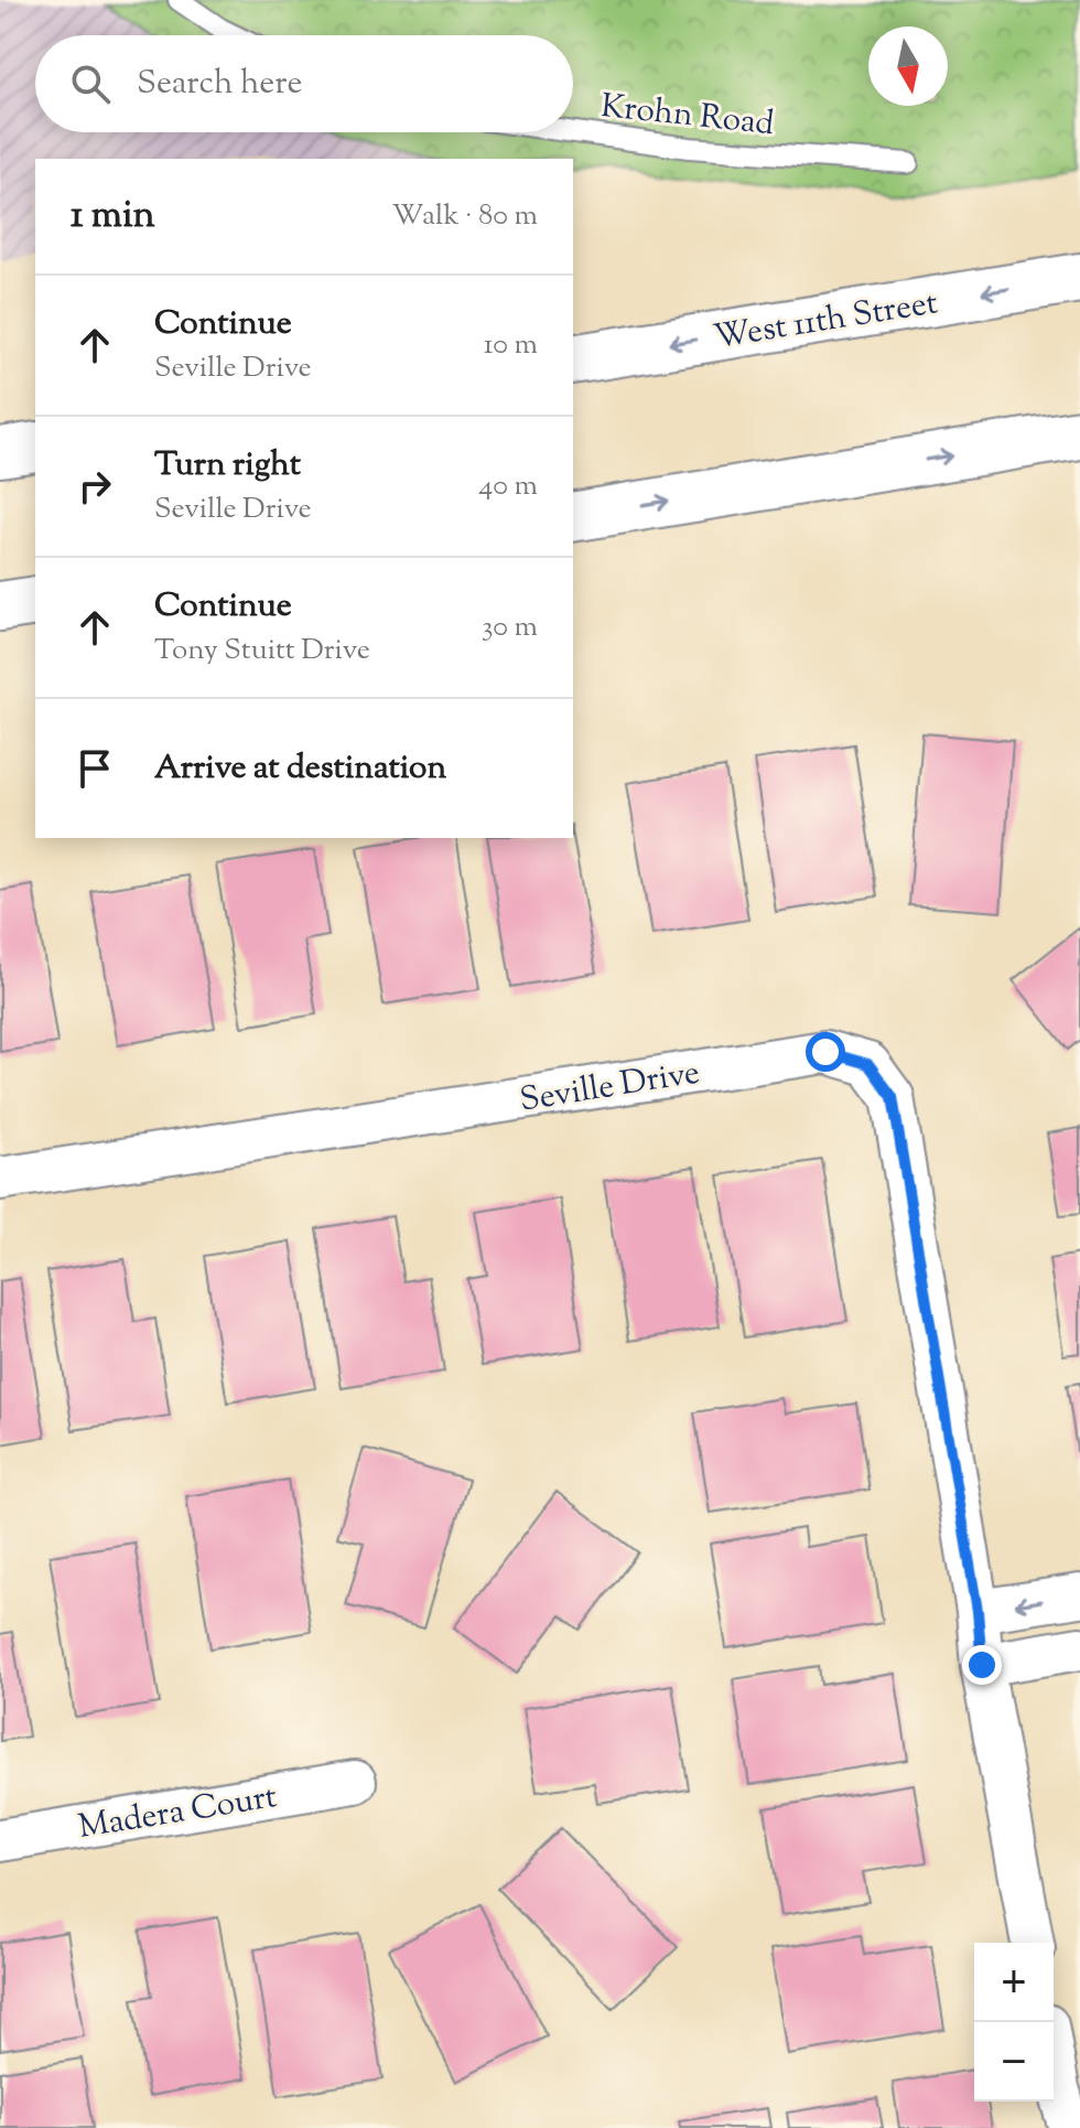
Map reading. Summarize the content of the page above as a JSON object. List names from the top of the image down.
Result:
{
  "streets": {
    "main road": ["West 11th Street"],
    "street": ["Seville Drive", "Madera Court"],
    "lane": ["Krohn Road"]
  },
  "north": "bottom",
  "page": {
    "search": "Search here",
    "heading": ["1 min", "Walk · 80 m"],
    "list": [
      ["Continue", "Seville Drive", "10 m"],
      ["Turn right", "Seville Drive", "40 m"],
      ["Continue", "Tony Stuitt Drive", "30 m"],
      "Arrive at destination"
    ],
    "map_buttons": ["+", "−"]
  }
}
